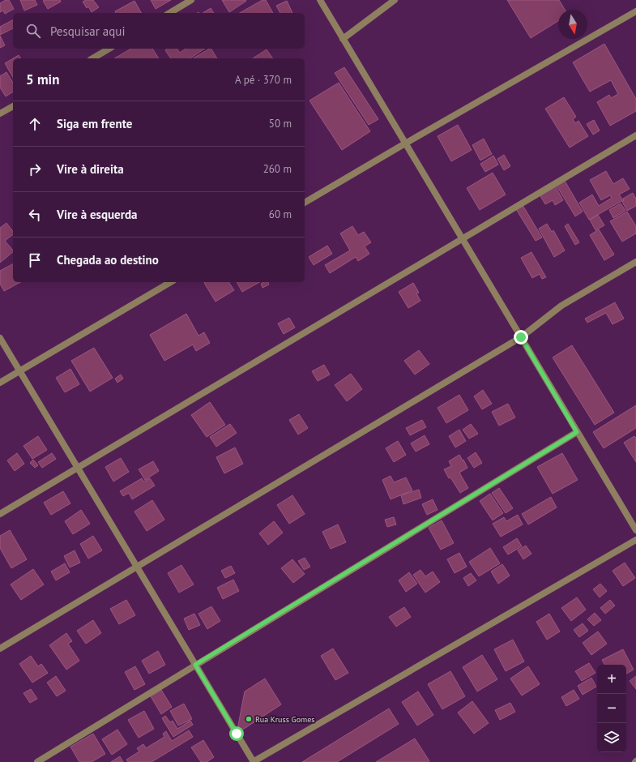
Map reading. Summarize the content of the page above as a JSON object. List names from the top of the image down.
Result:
{
  "places": ["Rua Kruss Gomes"],
  "north": "bottom",
  "page": {
    "search": "Pesquisar aqui",
    "heading": ["5 min", "A pé · 370 m"],
    "list": [
      ["Siga em frente", "50 m"],
      ["Vire à direita", "260 m"],
      ["Vire à esquerda", "60 m"],
      "Chegada ao destino"
    ],
    "map_buttons": ["+", "−"]
  }
}
